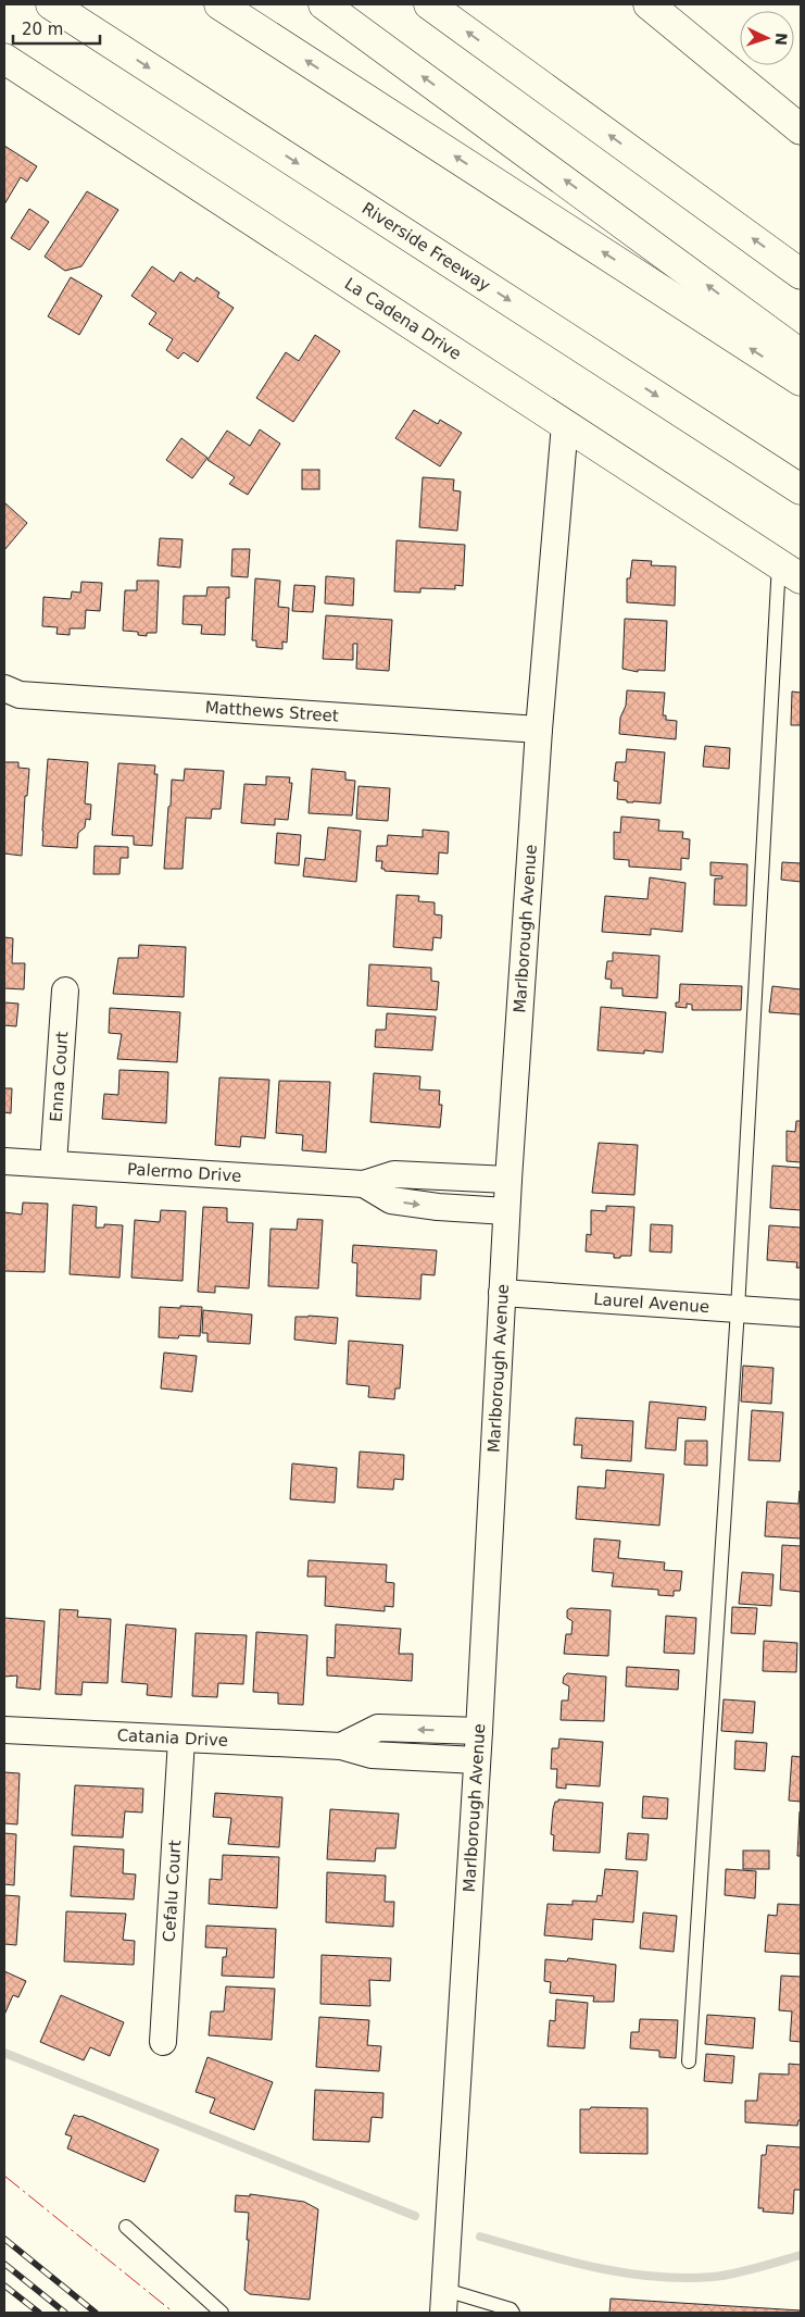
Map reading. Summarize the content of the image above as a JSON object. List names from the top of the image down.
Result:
{
  "streets": {
    "main road": ["Riverside Freeway", "La Cadena Drive"],
    "street": [
      "Matthews Street",
      "Marlborough Avenue",
      "Enna Court",
      "Palermo Drive",
      "Laurel Avenue",
      "Catania Drive",
      "Cefalu Court"
    ]
  },
  "crossings": [
    ["La Cadena Drive", "Marlborough Avenue"],
    ["Matthews Street", "Marlborough Avenue"],
    ["Marlborough Avenue", "Palermo Drive"],
    ["Marlborough Avenue", "Laurel Avenue"],
    ["Marlborough Avenue", "Catania Drive"],
    ["Enna Court", "Palermo Drive"],
    ["Catania Drive", "Cefalu Court"]
  ],
  "scale_bar": "20 m",
  "north": "right"
}
